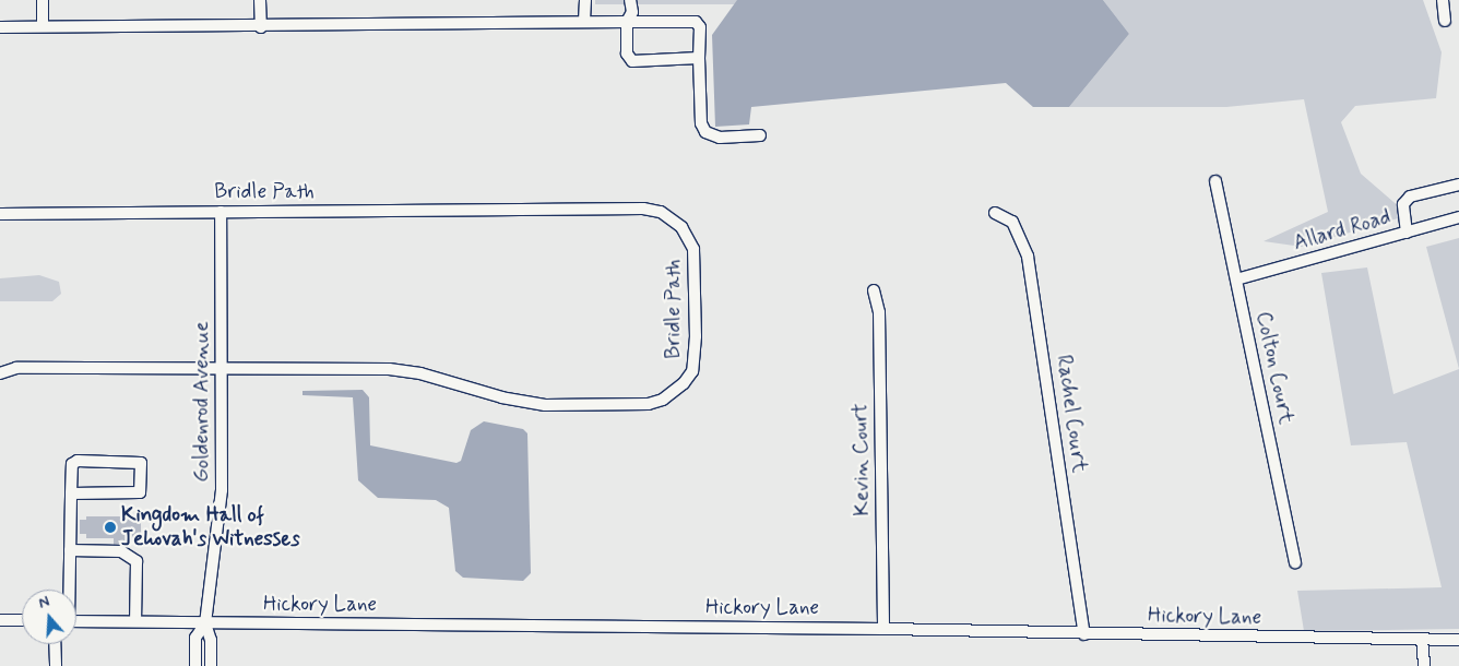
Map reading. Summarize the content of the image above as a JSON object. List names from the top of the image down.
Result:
{
  "streets": {
    "street": [
      "Bridle Path",
      "Allard Road",
      "Colton Court",
      "Goldenrod Avenue",
      "Rachel Court",
      "Kevin Court",
      "Hickory Lane"
    ]
  },
  "crossings": [
    ["Bridle Path", "Goldenrod Avenue"],
    ["Allard Road", "Colton Court"],
    ["Goldenrod Avenue", "Hickory Lane"],
    ["Rachel Court", "Hickory Lane"],
    ["Kevin Court", "Hickory Lane"]
  ],
  "places": ["Kingdom Hall of Jehovah's Witnesses"],
  "north": "top"
}
